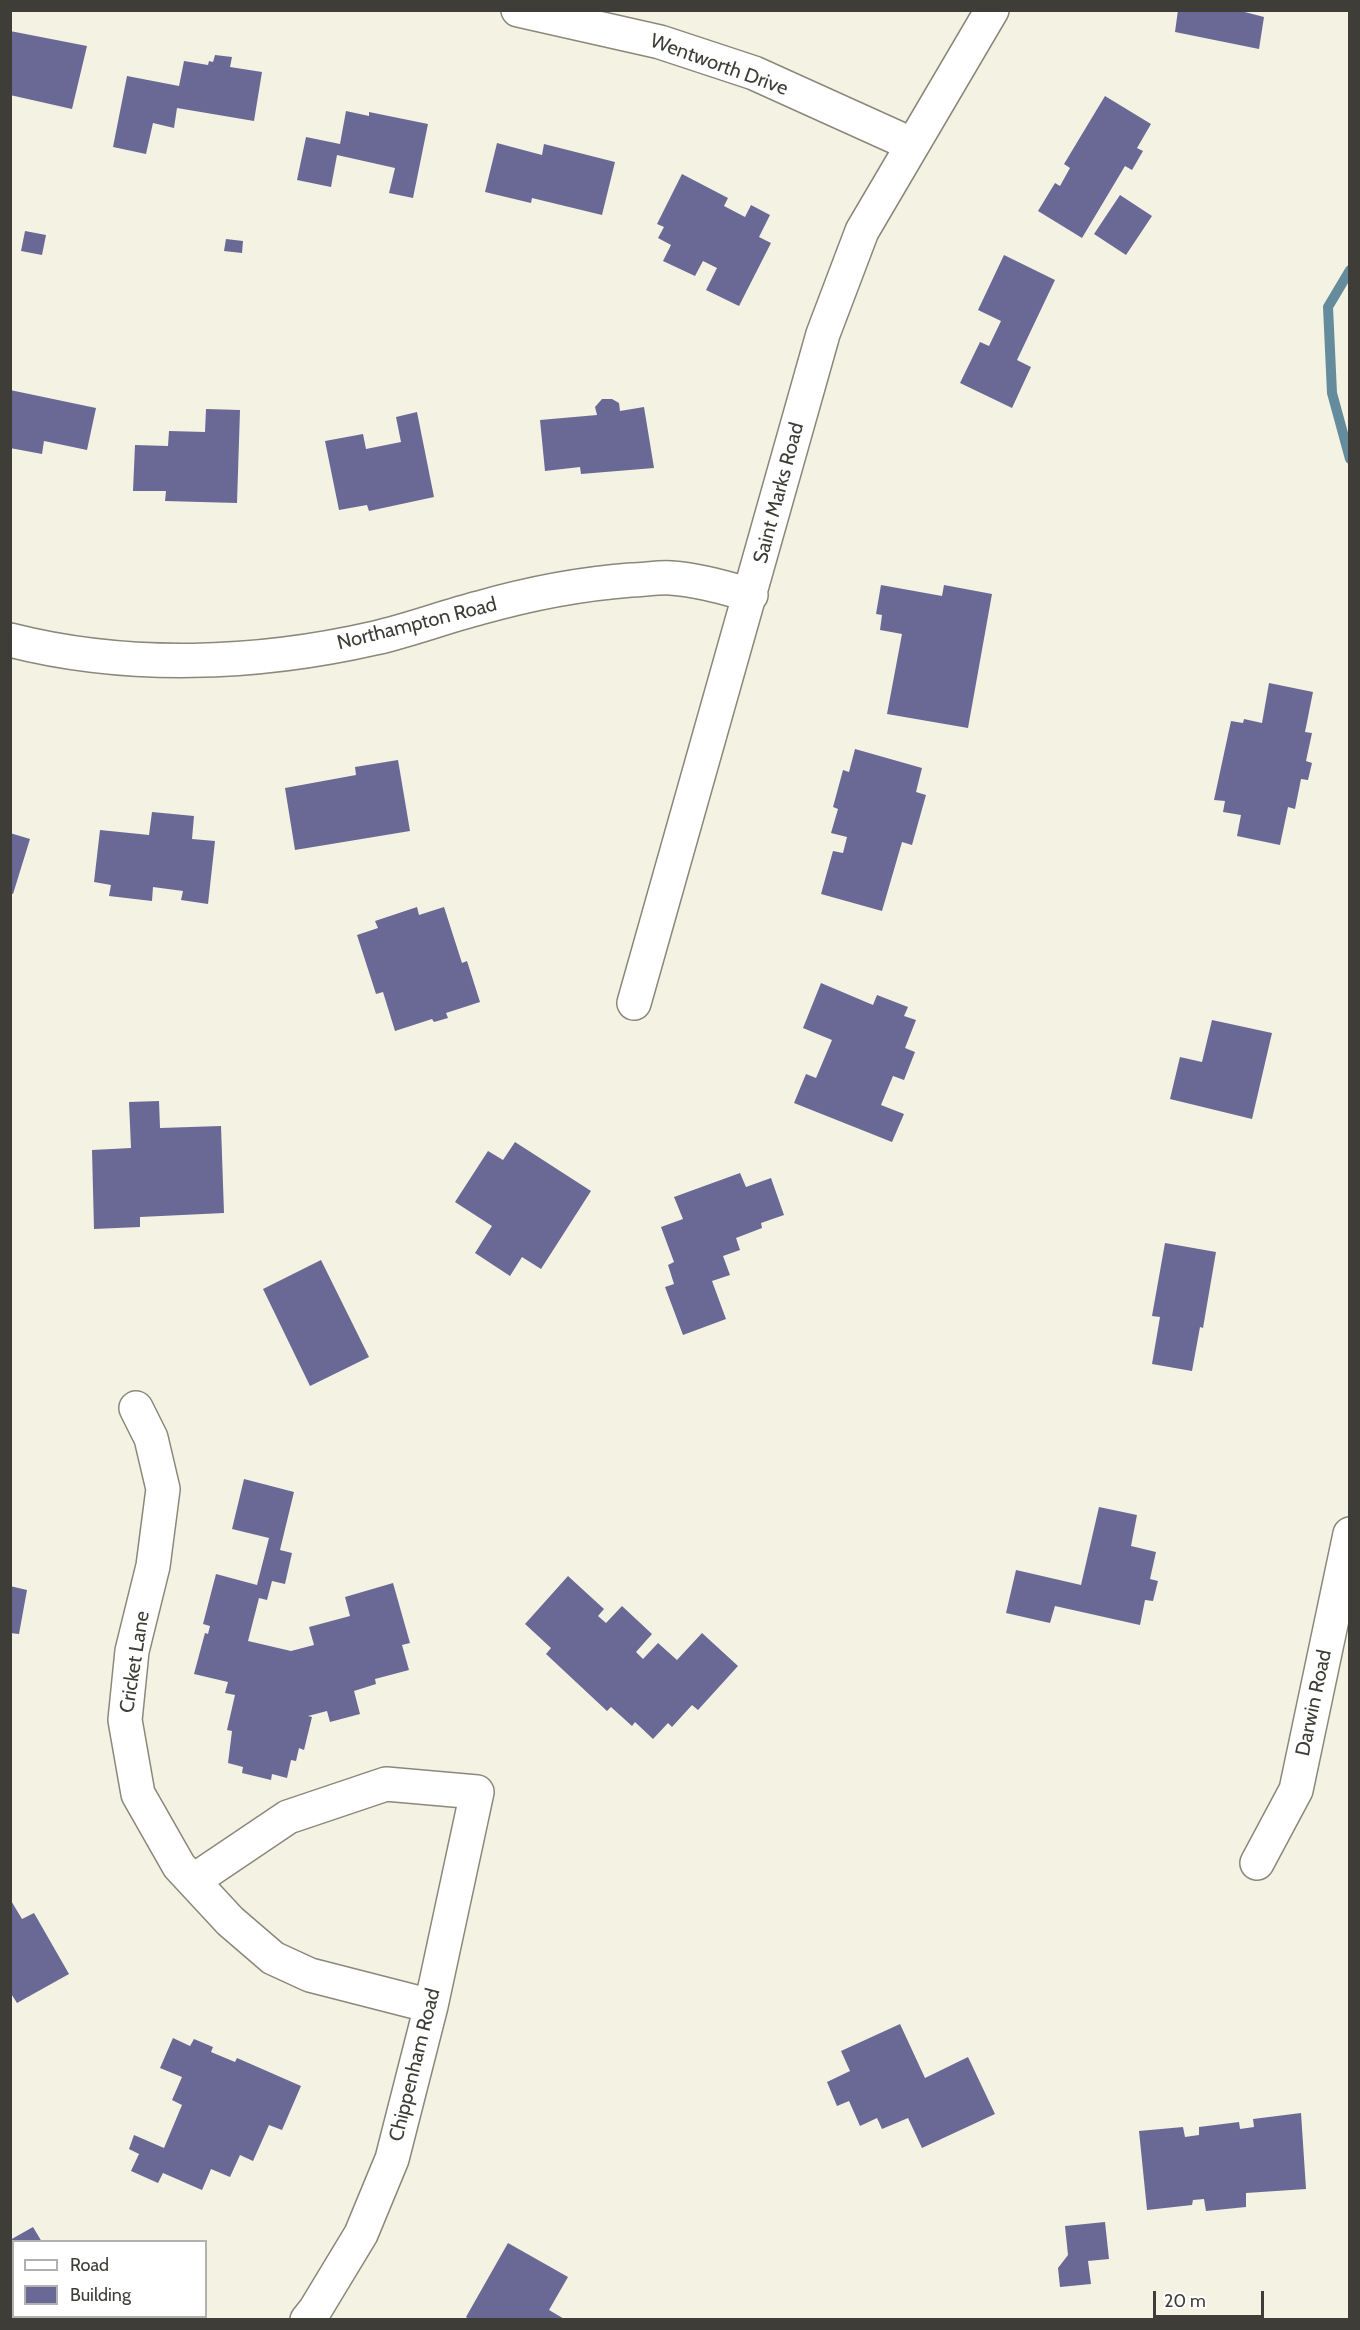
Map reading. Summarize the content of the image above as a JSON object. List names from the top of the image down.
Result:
{
  "streets": {
    "street": [
      "Wentworth Drive",
      "Saint Marks Road",
      "Northampton Road",
      "Cricket Lane",
      "Darwin Road",
      "Chippenham Road"
    ]
  },
  "crossings": [
    ["Wentworth Drive", "Saint Marks Road"],
    ["Saint Marks Road", "Northampton Road"],
    ["Cricket Lane", "Chippenham Road"]
  ],
  "legend": ["Road", "Building"],
  "scale_bar": "20 m"
}
